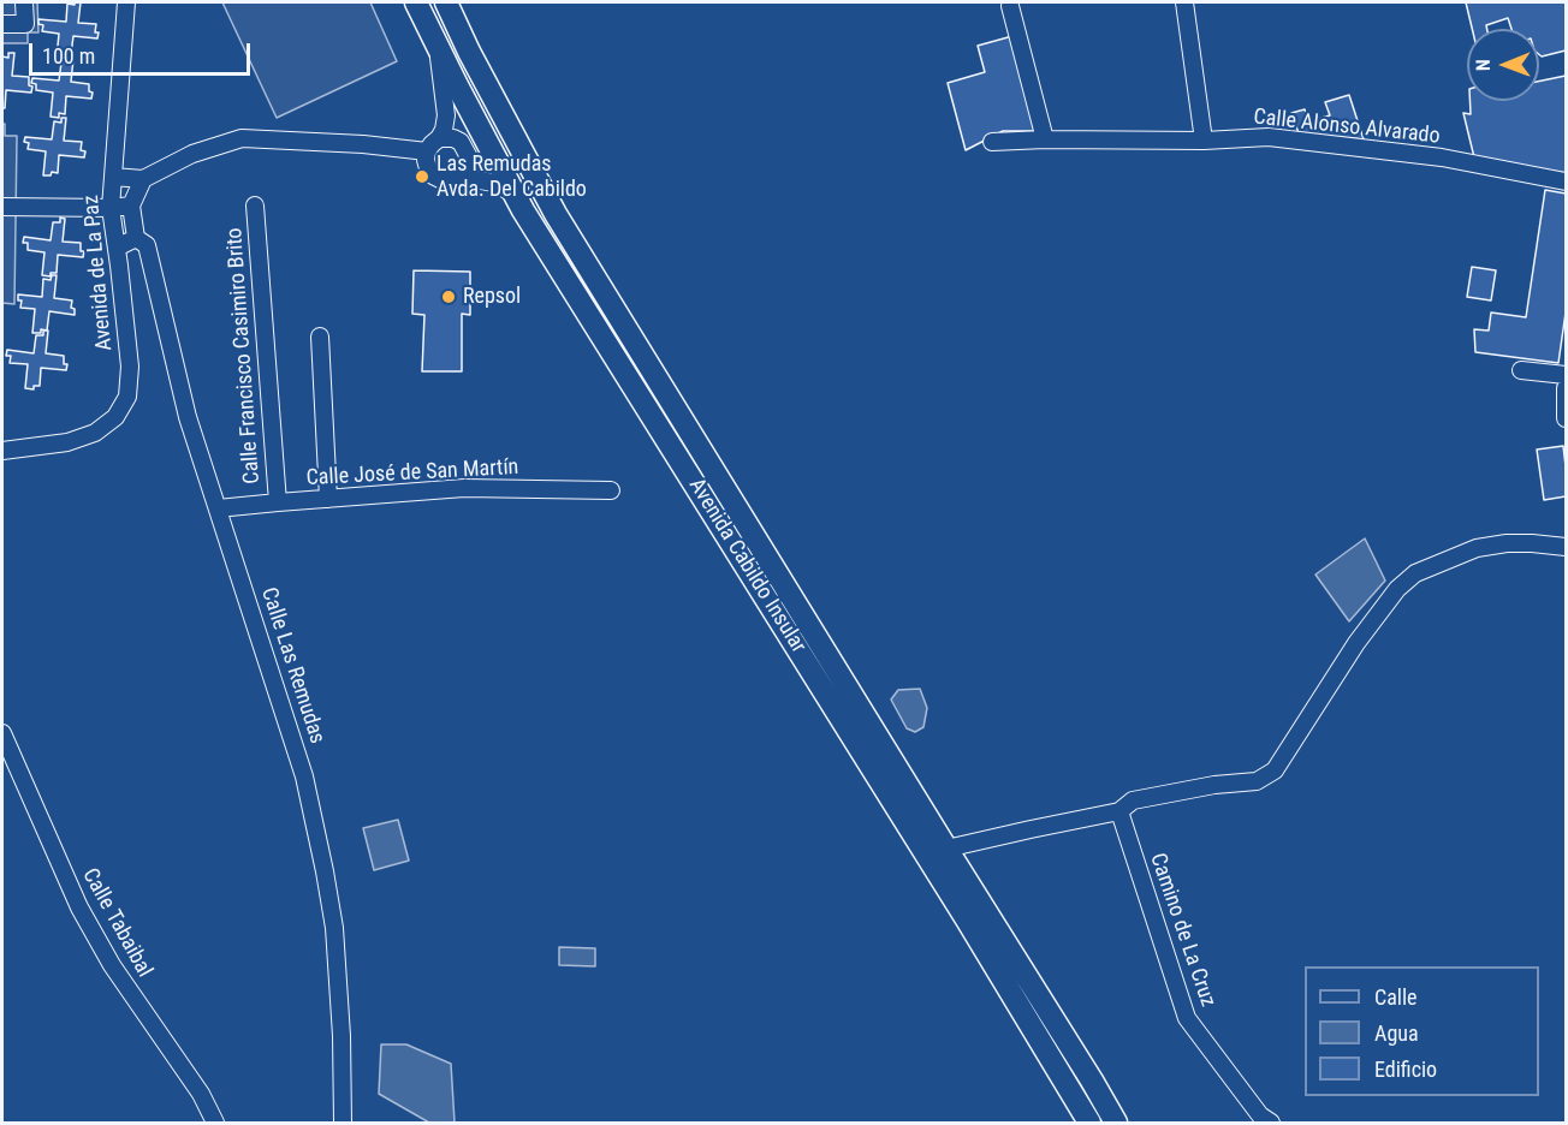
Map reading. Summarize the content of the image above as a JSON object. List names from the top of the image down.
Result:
{
  "streets": {
    "main road": ["Avenida Cabildo Insular"],
    "street": [
      "Calle Alonso Alvarado",
      "Avenida de La Paz",
      "Calle Francisco Casimiro Brito",
      "Calle José de San Martín",
      "Calle Las Remudas",
      "Calle Tabaibal",
      "Camino de La Cruz"
    ]
  },
  "crossings": [
    ["Calle Francisco Casimiro Brito", "Calle José de San Martín"],
    ["Calle José de San Martín", "Calle Las Remudas"]
  ],
  "places": ["Las Remudas Avda. Del Cabildo", "Repsol"],
  "legend": ["Calle", "Agua", "Edificio"],
  "scale_bar": "100 m",
  "north": "left"
}
